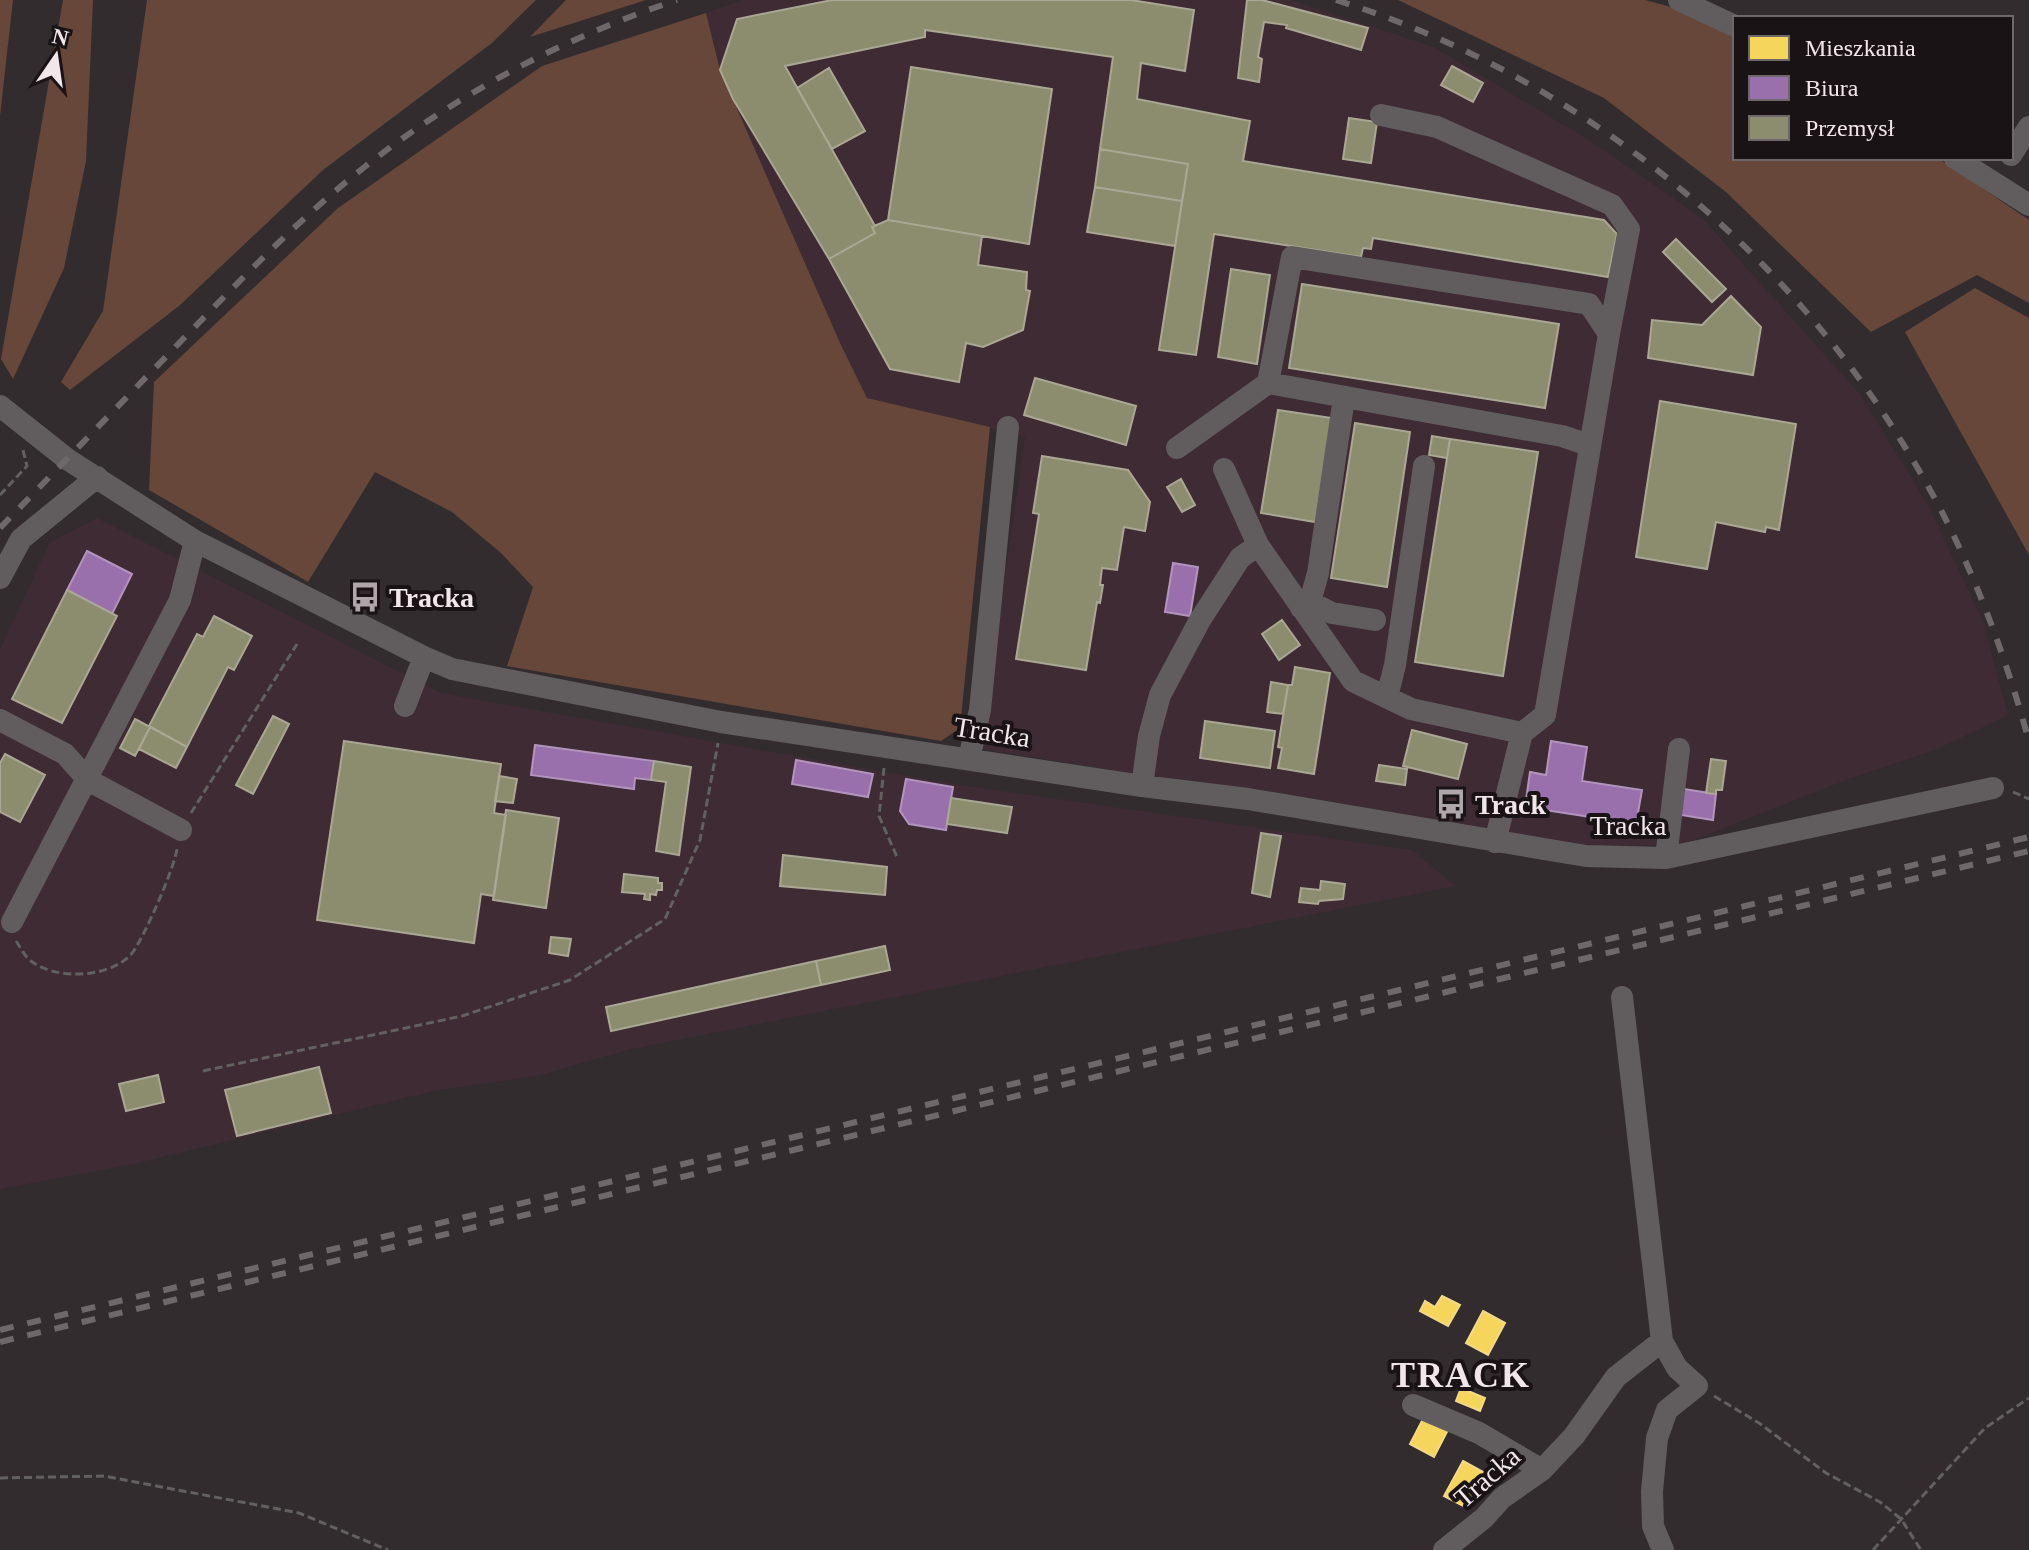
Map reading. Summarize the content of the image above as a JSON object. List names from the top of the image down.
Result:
{
  "streets": {
    "street": ["Tracka"]
  },
  "districts": ["TRACK"],
  "places": {
    "bus stop": ["Tracka", "Track"]
  },
  "legend": ["Mieszkania", "Biura", "Przemysł"],
  "north": "top"
}
